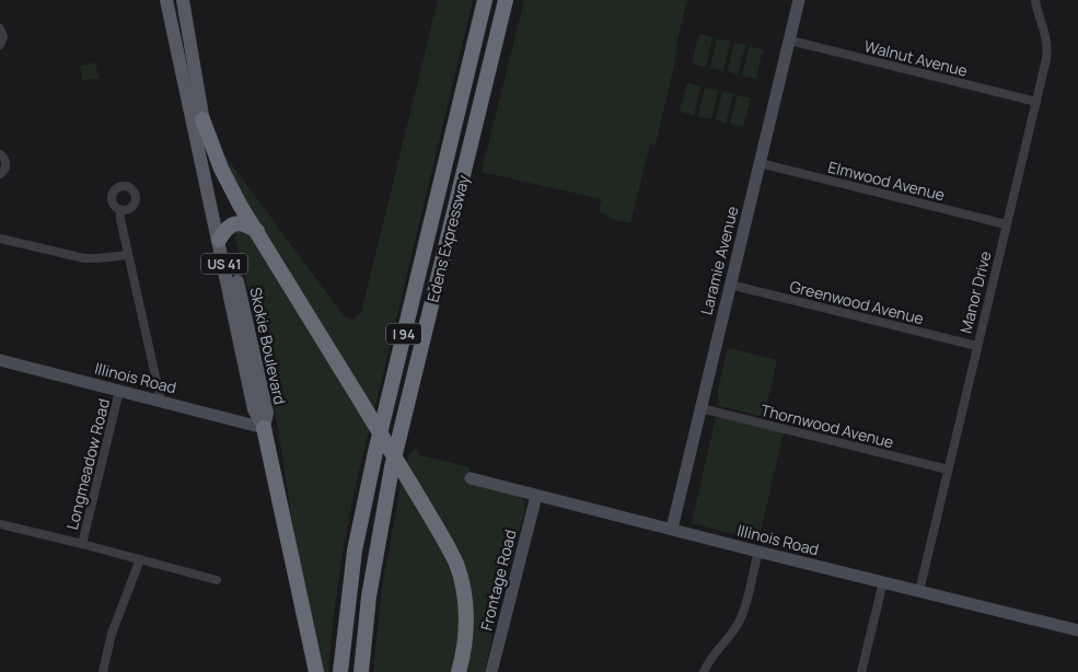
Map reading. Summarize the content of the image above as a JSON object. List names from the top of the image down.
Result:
{
  "streets": {
    "highway": ["Edens Expressway", "US 41", "I 94"],
    "main road": ["Skokie Boulevard"],
    "street": [
      "Walnut Avenue",
      "Elmwood Avenue",
      "Laramie Avenue",
      "Manor Drive",
      "Greenwood Avenue",
      "Illinois Road",
      "Thornwood Avenue",
      "Longmeadow Road",
      "Frontage Road"
    ]
  },
  "crossings": [
    ["Walnut Avenue", "Laramie Avenue"],
    ["Walnut Avenue", "Manor Drive"],
    ["Elmwood Avenue", "Laramie Avenue"],
    ["Elmwood Avenue", "Manor Drive"],
    ["Laramie Avenue", "Greenwood Avenue"],
    ["Laramie Avenue", "Illinois Road"],
    ["Laramie Avenue", "Thornwood Avenue"],
    ["US 41", "Skokie Boulevard"],
    ["US 41", "Illinois Road"],
    ["Manor Drive", "Greenwood Avenue"],
    ["Manor Drive", "Illinois Road"],
    ["Manor Drive", "Thornwood Avenue"],
    ["Skokie Boulevard", "Illinois Road"],
    ["Illinois Road", "Longmeadow Road"],
    ["Illinois Road", "Frontage Road"]
  ]
}
